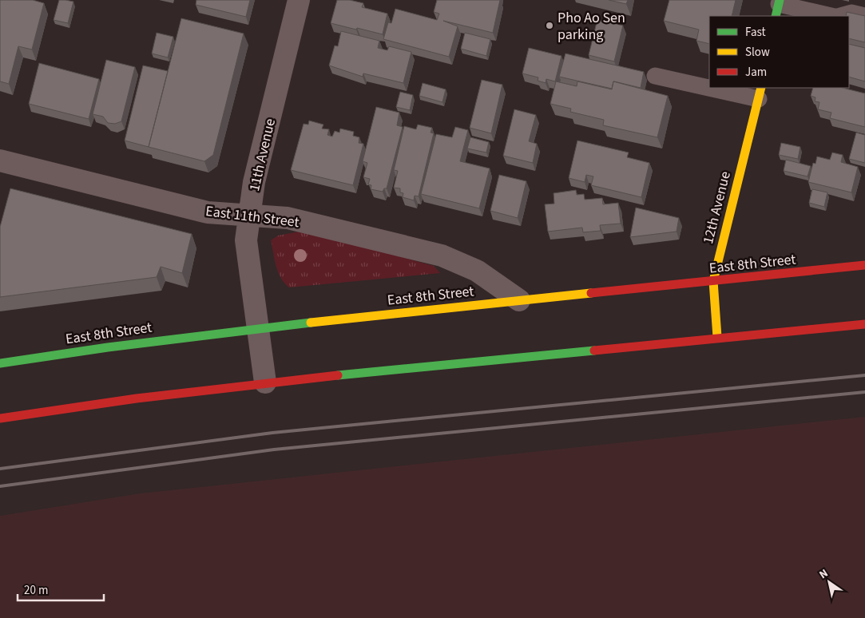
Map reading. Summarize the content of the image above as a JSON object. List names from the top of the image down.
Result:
{
  "streets": {
    "main road": ["12th Avenue", "East 8th Street"],
    "street": ["11th Avenue", "East 11th Street"]
  },
  "crossings": [
    ["11th Avenue", "East 11th Street"],
    ["11th Avenue", "East 8th Street"],
    ["12th Avenue", "East 8th Street"],
    ["East 11th Street", "East 8th Street"]
  ],
  "places": ["Pho Ao Sen parking"],
  "legend": ["Fast", "Slow", "Jam"],
  "scale_bar": "20 m",
  "north": "top left"
}
